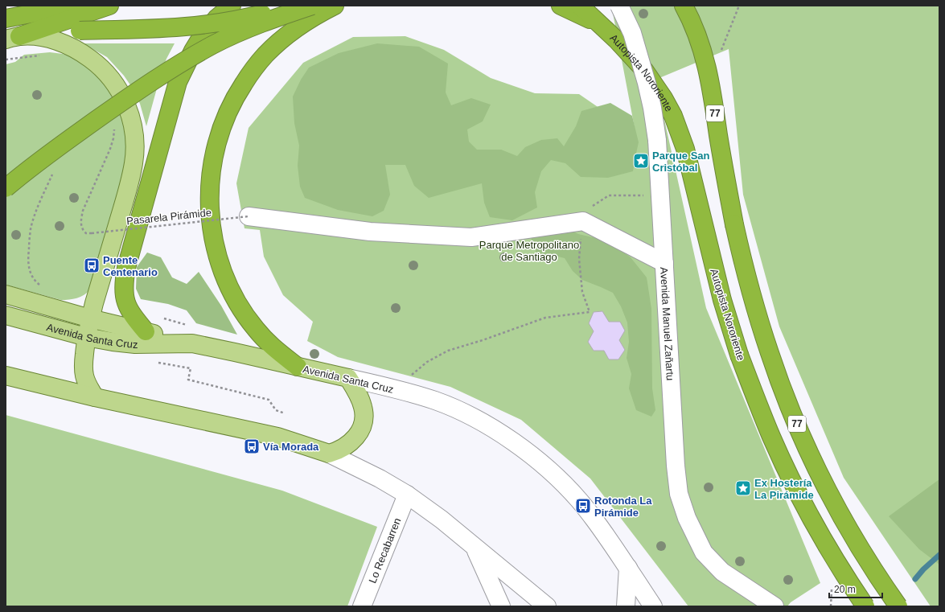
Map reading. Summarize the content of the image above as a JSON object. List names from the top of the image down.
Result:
{
  "streets": {
    "highway": ["Autopista Nororiente", "77"],
    "main road": ["Avenida Santa Cruz"],
    "street": ["Avenida Manuel Zañartu", "Lo Recabarren"],
    "path": ["Pasarela Pirámide"]
  },
  "parks": ["Parque Metropolitano de Santiago"],
  "places": {
    "place": ["Parque San Cristóbal", "Ex Hostería La Pirámide"],
    "bus stop": ["Puente Centenario", "Vía Morada", "Rotonda La Pirámide"]
  },
  "scale_bar": "20 m"
}
